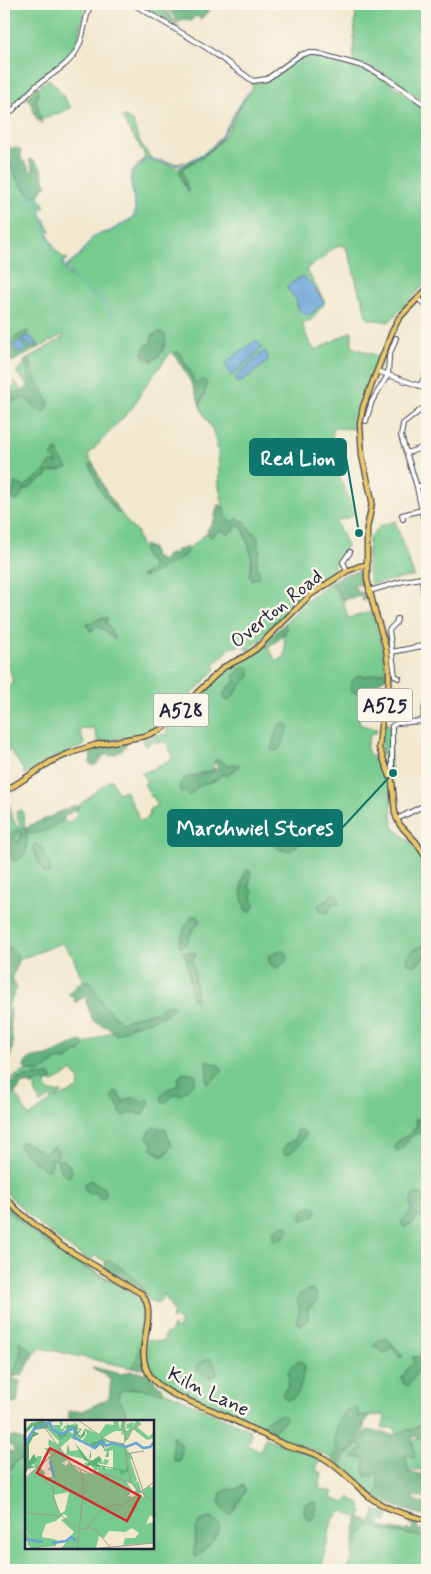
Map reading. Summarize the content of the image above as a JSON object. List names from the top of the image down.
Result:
{
  "streets": {
    "main road": [
      "Overton Road",
      "A525",
      "A528",
      "Kiln Lane"
    ]
  },
  "crossings": [
    ["Overton Road", "A525"]
  ],
  "places": ["Red Lion", "Marchwiel Stores"]
}
